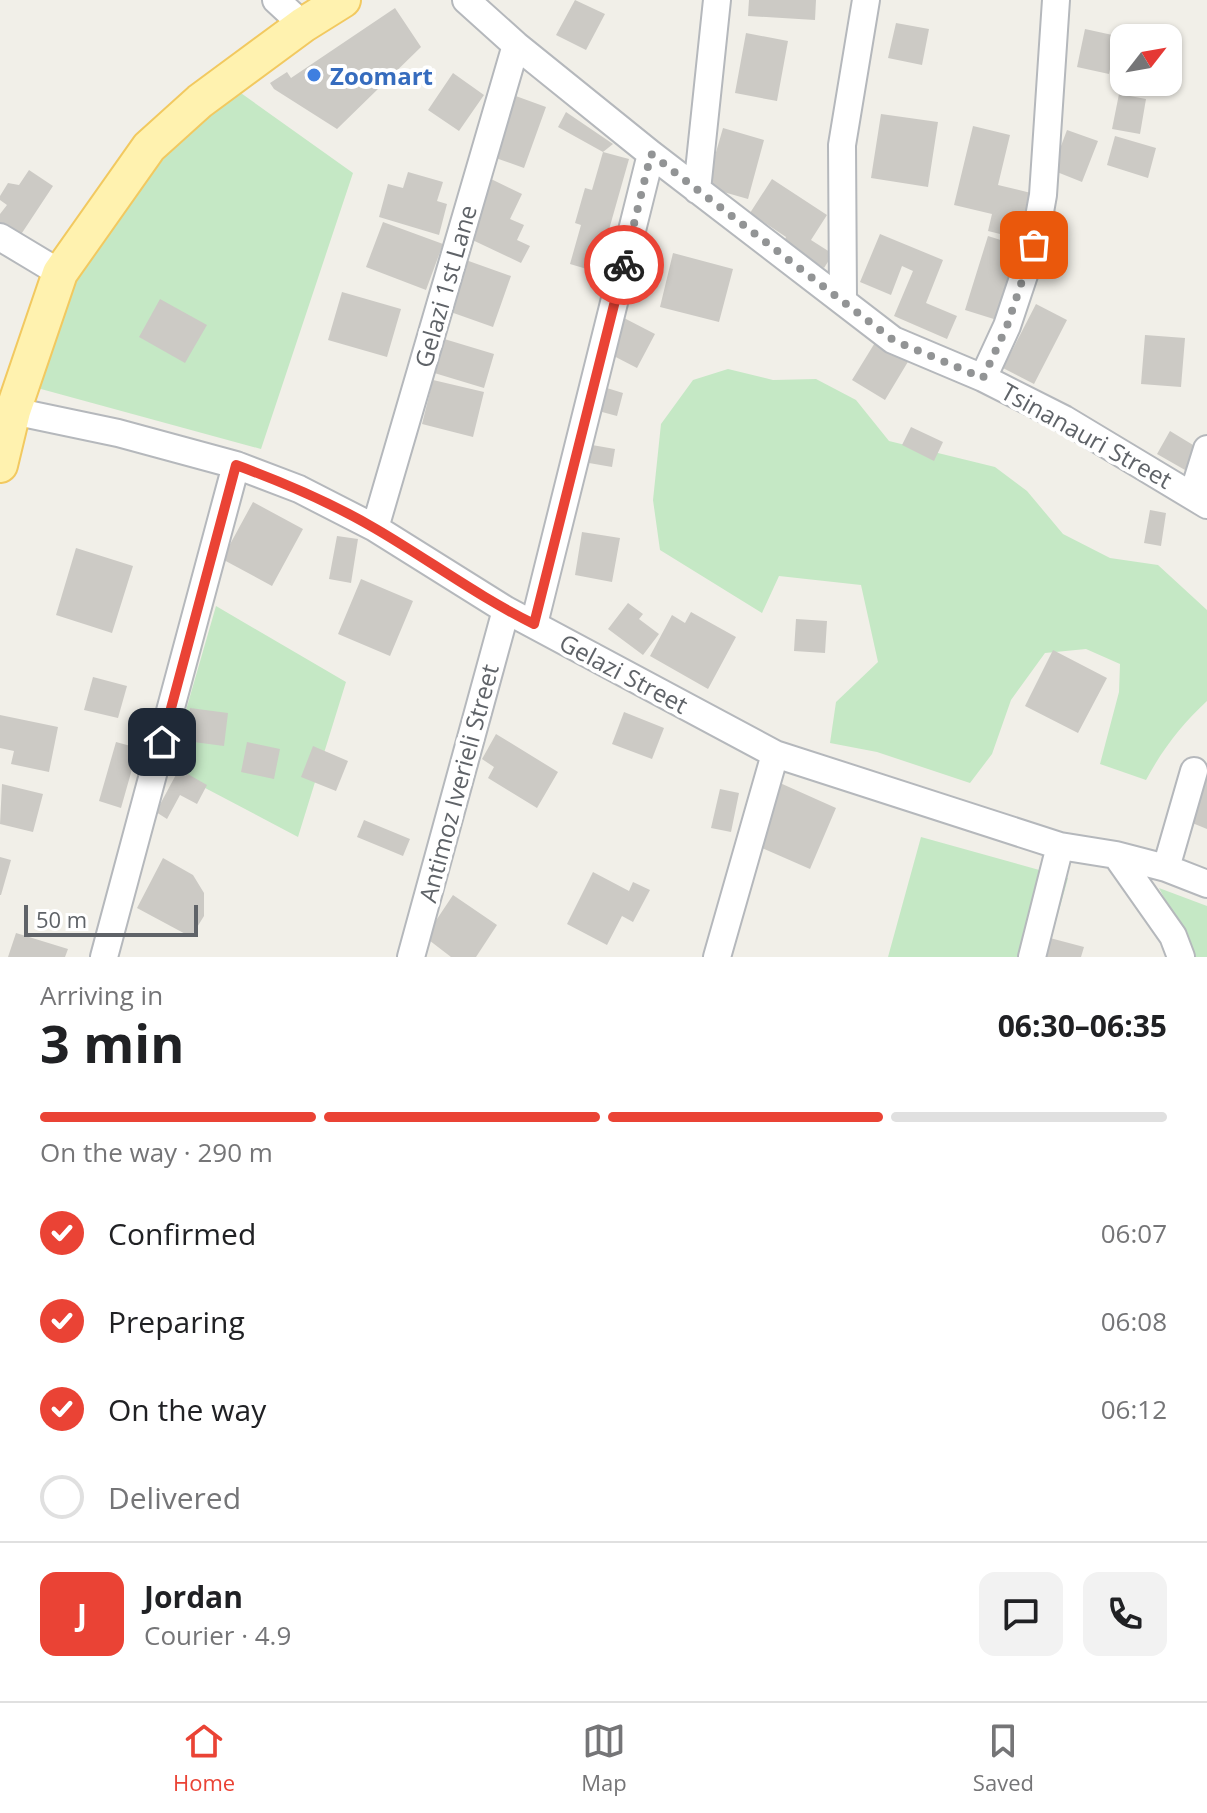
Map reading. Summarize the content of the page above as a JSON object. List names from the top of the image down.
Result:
{
  "streets": {
    "street": [
      "Gelazi 1st Lane",
      "Tsinanauri Street",
      "Gelazi Street",
      "Antimoz Iverieli Street"
    ]
  },
  "crossings": [
    ["Gelazi 1st Lane", "Tsinanauri Street"],
    ["Gelazi 1st Lane", "Gelazi Street"],
    ["Gelazi Street", "Antimoz Iverieli Street"]
  ],
  "places": ["Zoomart"],
  "scale_bar": "50 m",
  "north": "top right",
  "page": {
    "scale": "50 m",
    "heading": ["3 min", "Arriving in", "06:30–06:35"],
    "panel": ["Jordan", "Courier · 4.9"],
    "bar": "On the way · 290 m",
    "list": [
      ["Confirmed", "06:07"],
      ["Preparing", "06:08"],
      ["On the way", "06:12"],
      "Delivered"
    ],
    "round": "J",
    "tabs": ["Home", "Map", "Saved"]
  }
}
